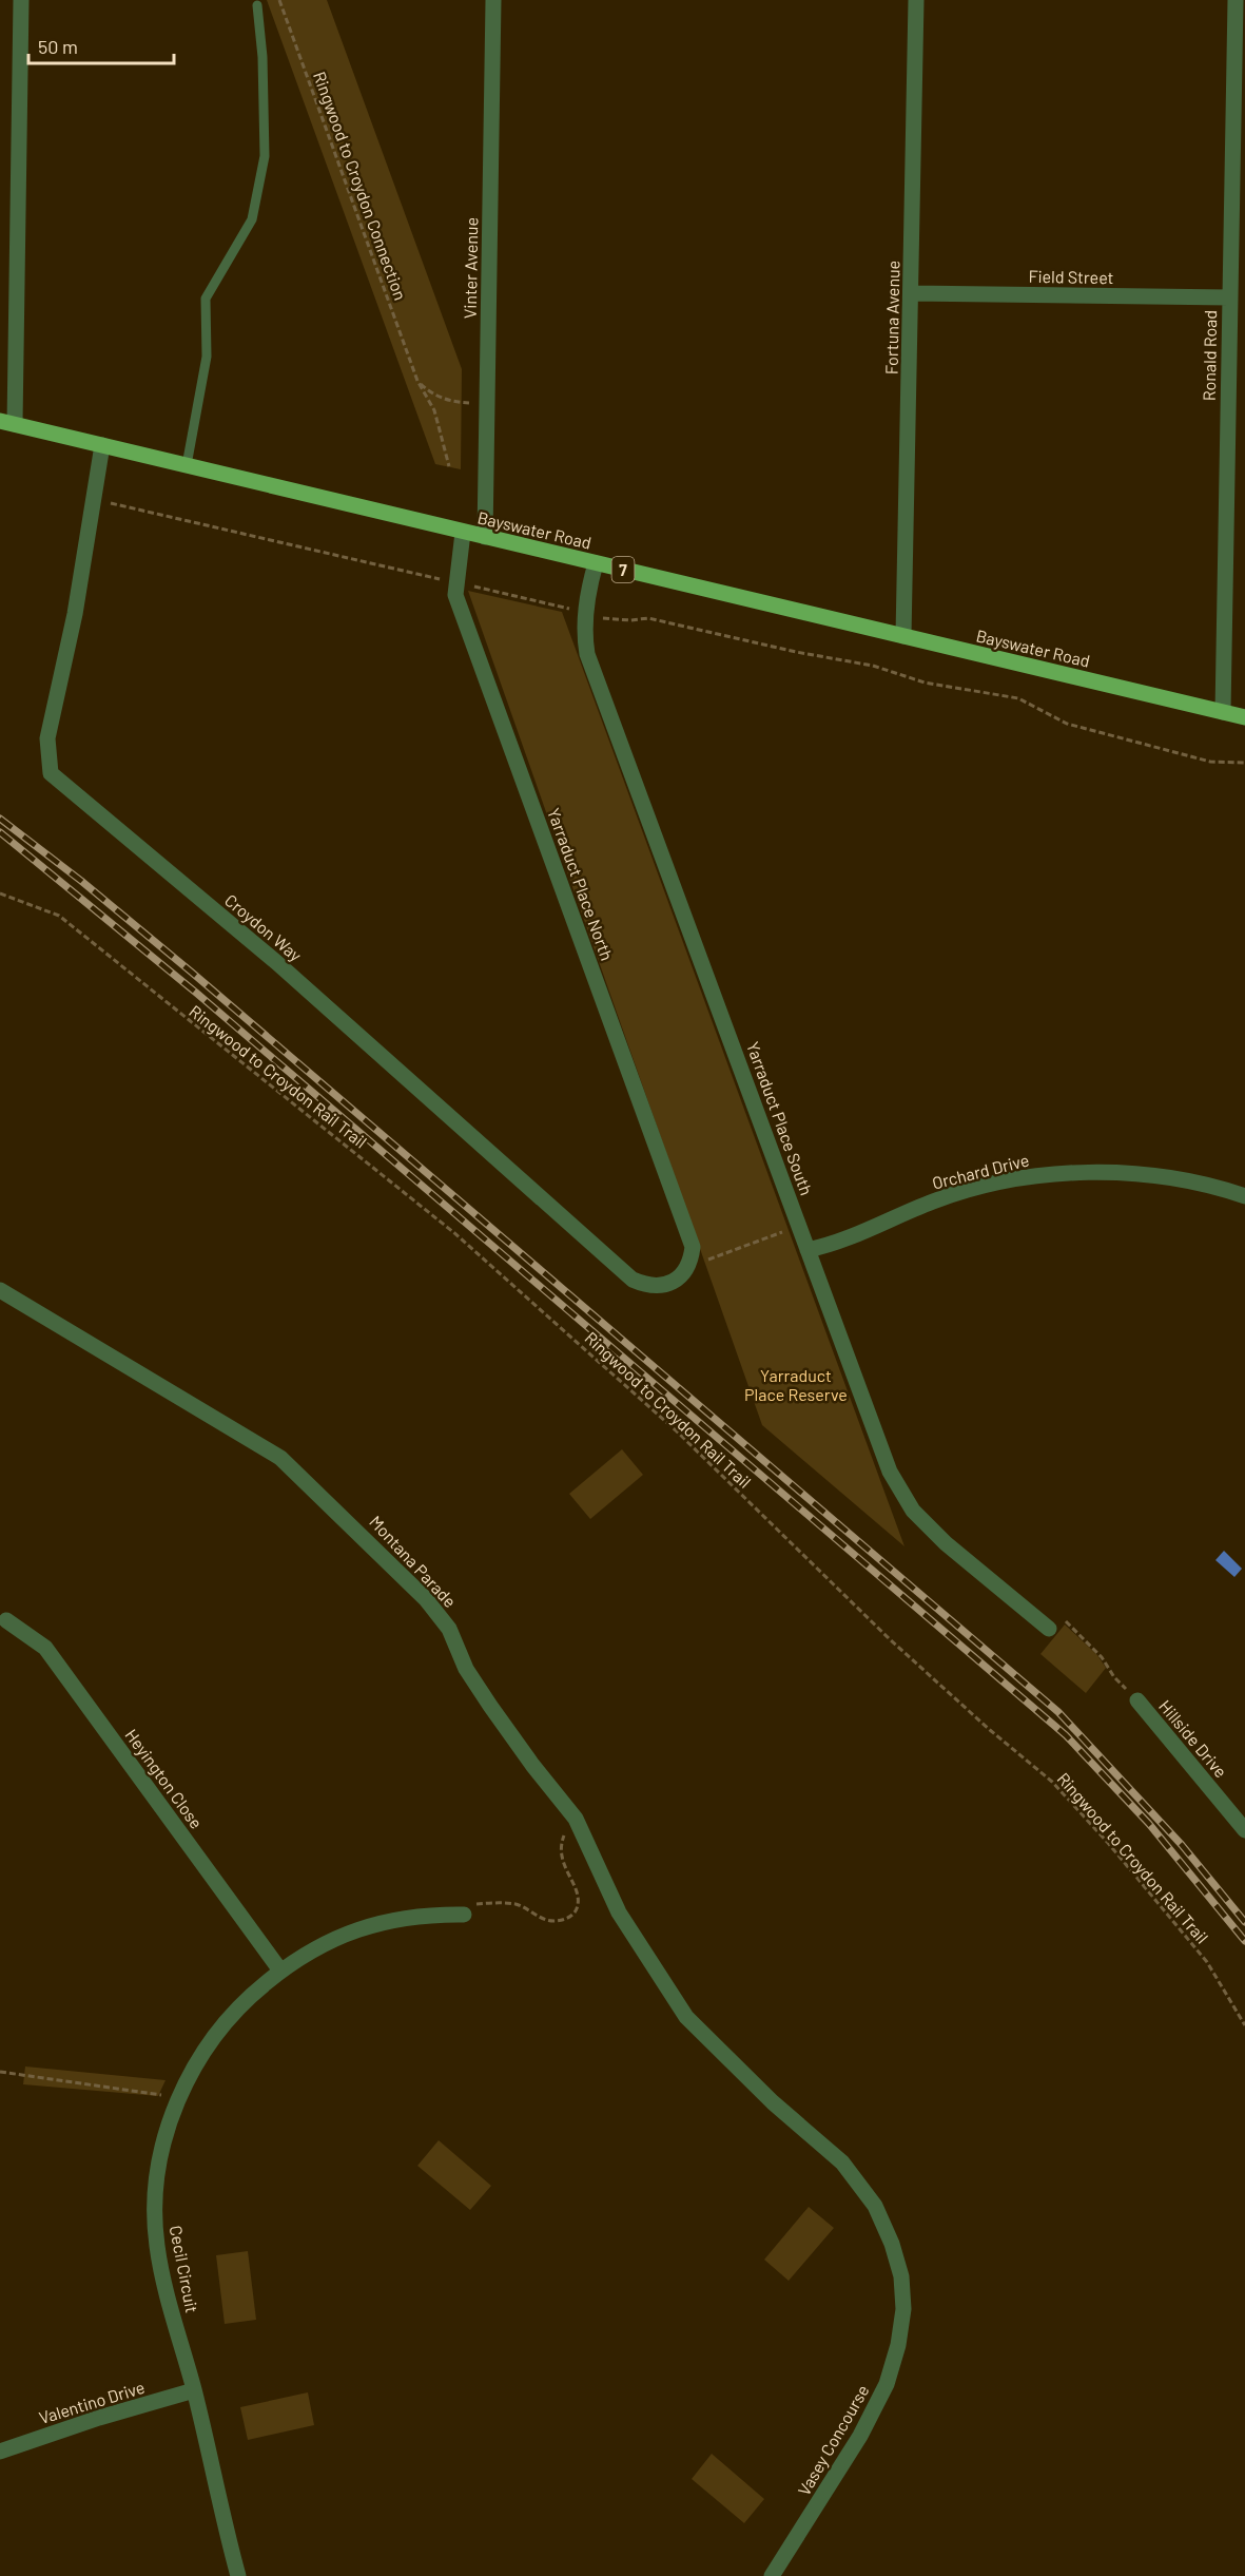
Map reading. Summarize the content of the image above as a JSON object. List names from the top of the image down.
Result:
{
  "streets": {
    "main road": ["Bayswater Road", "7"],
    "street": [
      "Vinter Avenue",
      "Field Street",
      "Fortuna Avenue",
      "Ronald Road",
      "Yarraduct Place North",
      "Croydon Way",
      "Yarraduct Place South",
      "Orchard Drive",
      "Montana Parade",
      "Hillside Drive",
      "Heyington Close",
      "Cecil Circuit",
      "Valentino Drive",
      "Vasey Concourse"
    ],
    "path": ["Ringwood to Croydon Connection", "Ringwood to Croydon Rail Trail"]
  },
  "crossings": [
    ["Vinter Avenue", "Bayswater Road"],
    ["Field Street", "Fortuna Avenue"],
    ["Field Street", "Ronald Road"],
    ["Fortuna Avenue", "Bayswater Road"],
    ["Ronald Road", "Bayswater Road"],
    ["Bayswater Road", "Yarraduct Place North"],
    ["Bayswater Road", "Croydon Way"],
    ["Bayswater Road", "Yarraduct Place South"],
    ["Yarraduct Place North", "Croydon Way"],
    ["Yarraduct Place South", "Orchard Drive"],
    ["Montana Parade", "Vasey Concourse"],
    ["Heyington Close", "Cecil Circuit"],
    ["Cecil Circuit", "Valentino Drive"]
  ],
  "parks": ["Yarraduct Place Reserve"],
  "scale_bar": "50 m"
}
